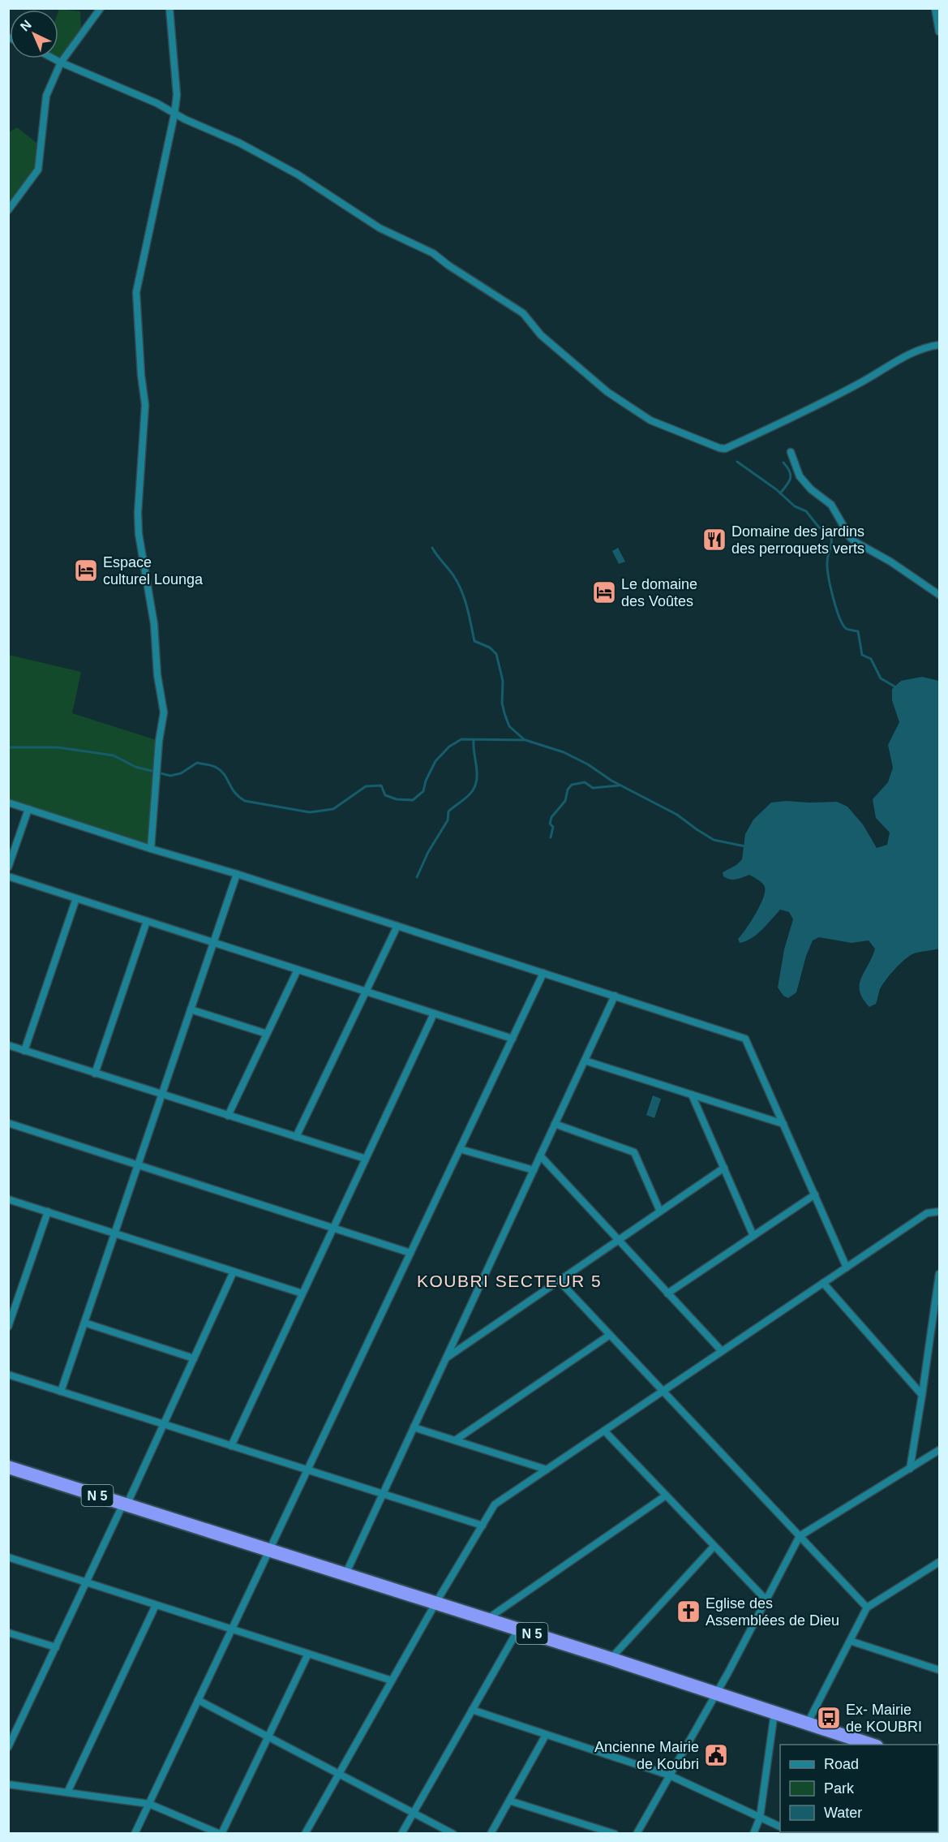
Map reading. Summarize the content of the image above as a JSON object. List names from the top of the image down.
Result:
{
  "streets": {
    "highway": ["N 5"]
  },
  "districts": ["KOUBRI SECTEUR 5"],
  "places": {
    "restaurant": ["Domaine des jardins des perroquets verts"],
    "hotel": ["Espace culturel Lounga", "Le domaine des Voûtes"],
    "church": ["Eglise des Assemblées de Dieu"],
    "bus stop": ["Ex- Mairie de KOUBRI"],
    "public building": ["Ancienne Mairie de Koubri"]
  },
  "legend": ["Road", "Park", "Water"],
  "north": "top left"
}
